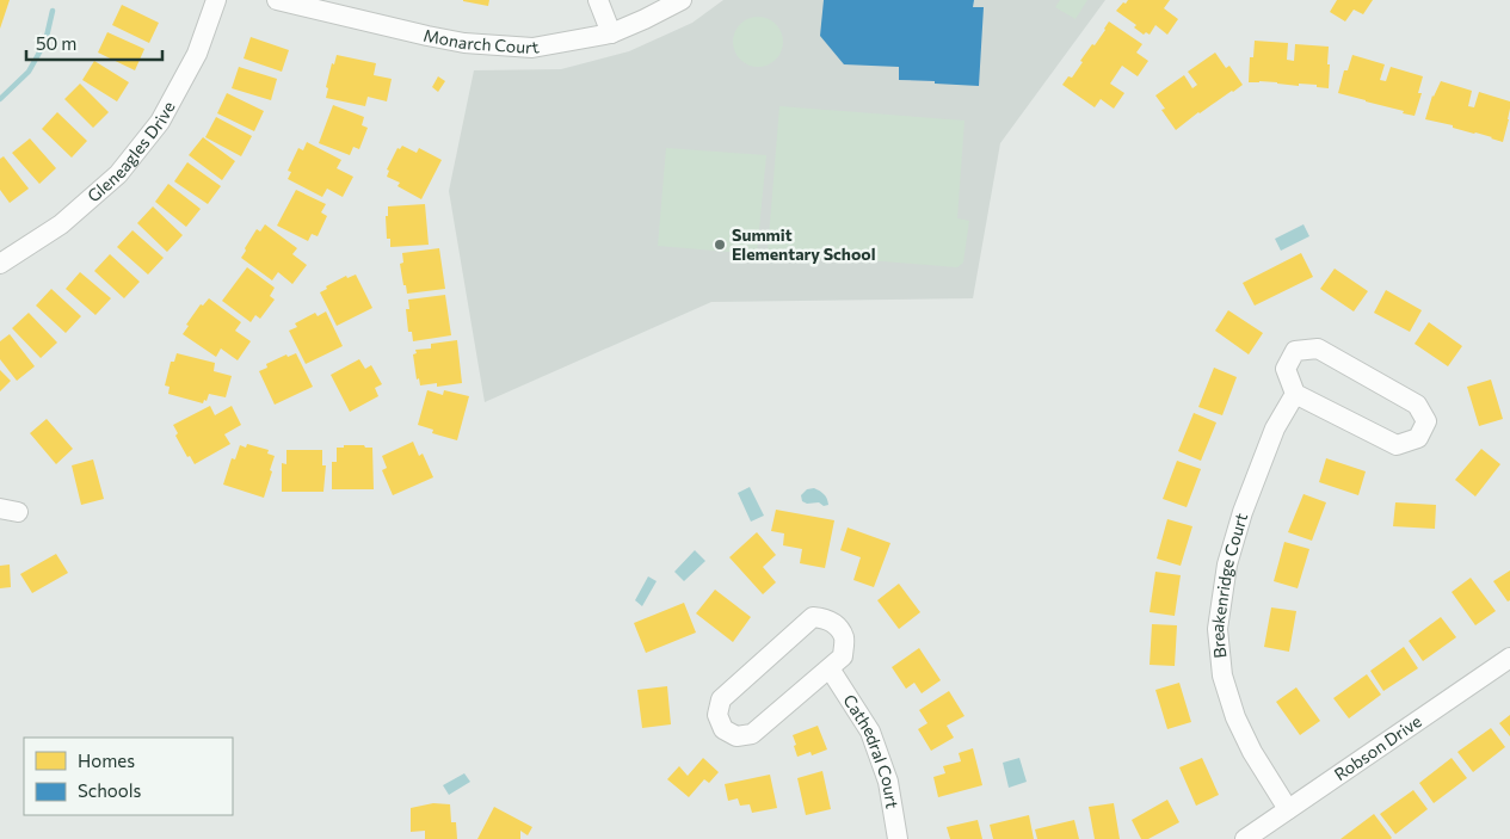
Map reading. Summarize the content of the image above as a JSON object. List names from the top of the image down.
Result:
{
  "streets": {
    "street": [
      "Monarch Court",
      "Gleneagles Drive",
      "Breakenridge Court",
      "Robson Drive",
      "Cathedral Court"
    ]
  },
  "crossings": [
    ["Breakenridge Court", "Robson Drive"]
  ],
  "places": ["Summit Elementary School"],
  "legend": ["Homes", "Schools"],
  "scale_bar": "50 m"
}
